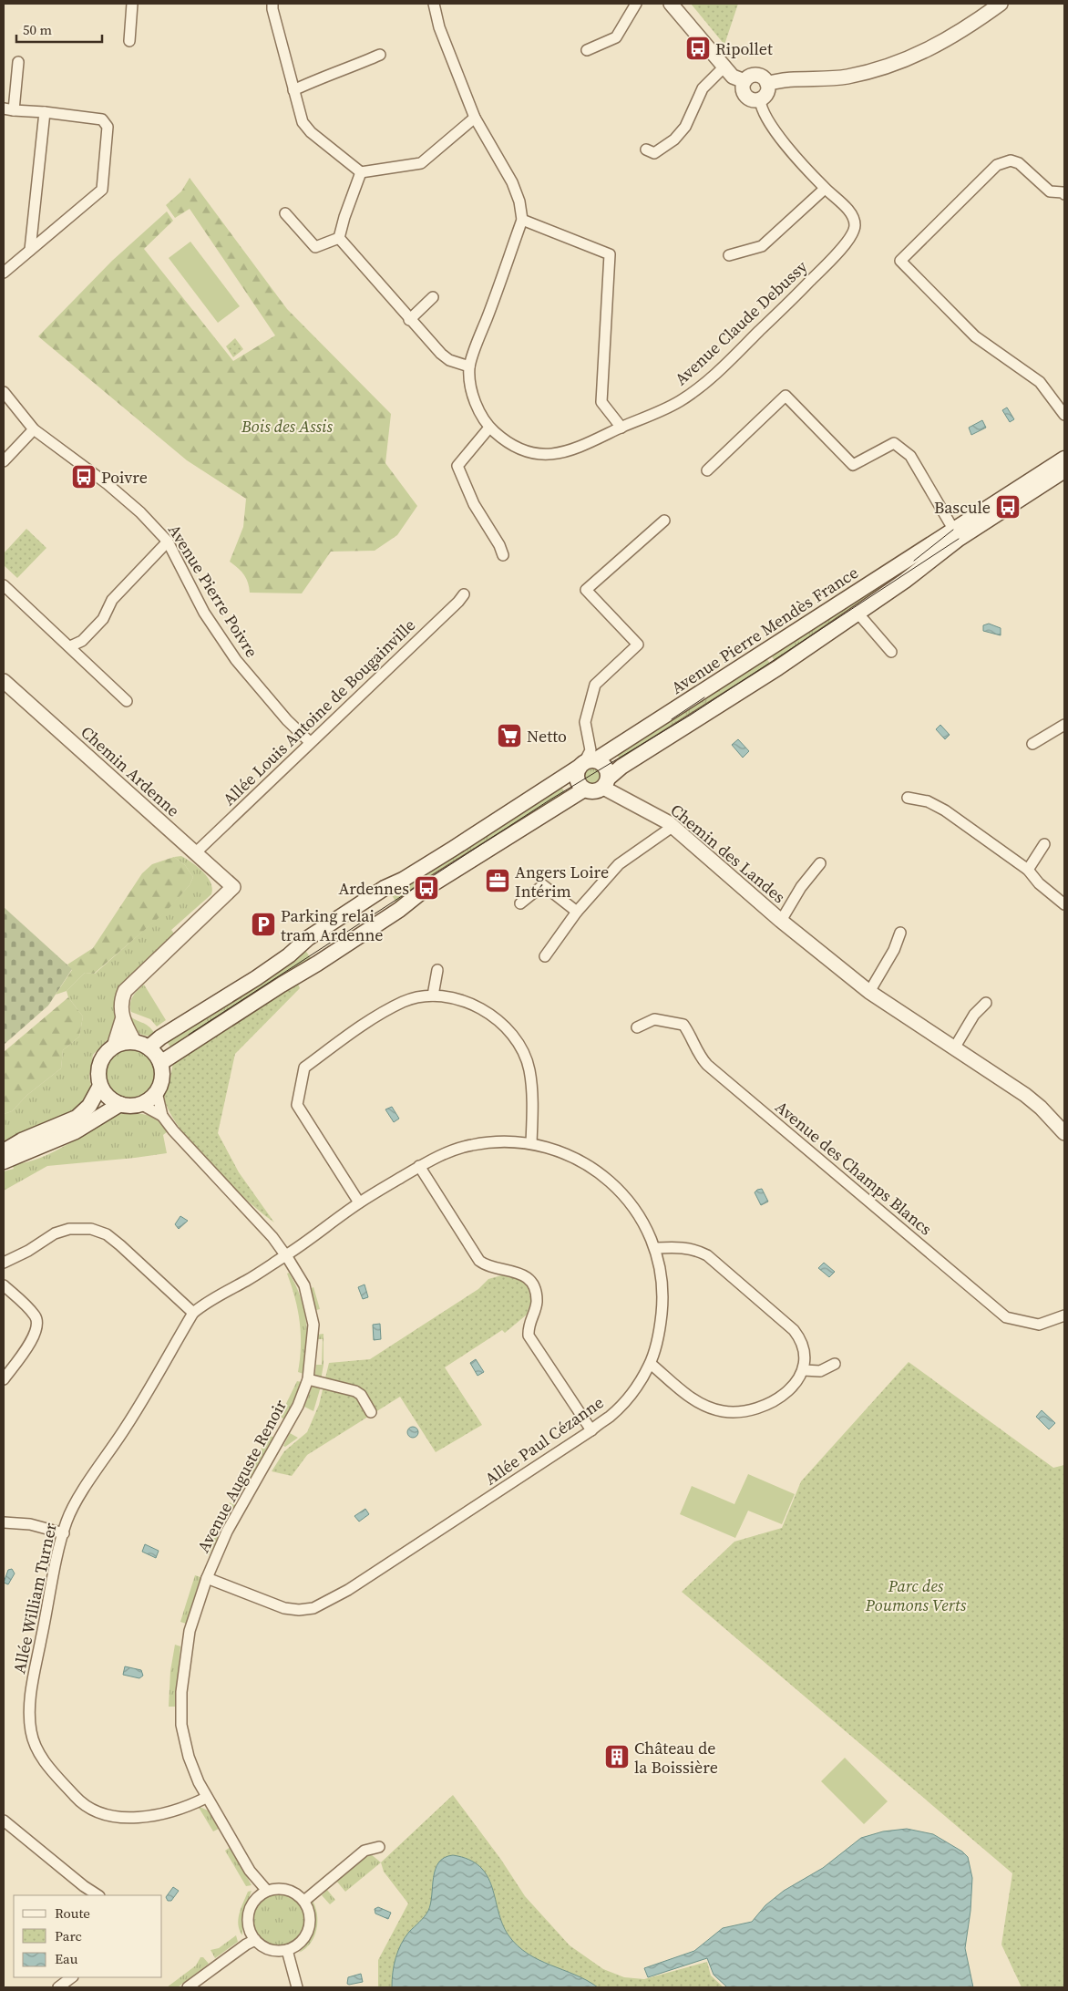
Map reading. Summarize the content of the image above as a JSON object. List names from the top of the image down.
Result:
{
  "streets": {
    "main road": ["Avenue Pierre Mendès France"],
    "street": [
      "Avenue Claude Debussy",
      "Avenue Pierre Poivre",
      "Allée Louis Antoine de Bougainville",
      "Chemin Ardenne",
      "Chemin des Landes",
      "Avenue des Champs Blancs",
      "Allée Paul Cézanne",
      "Avenue Auguste Renoir",
      "Allée William Turner"
    ]
  },
  "crossings": [
    ["Avenue Pierre Poivre", "Allée Louis Antoine de Bougainville"],
    ["Avenue Pierre Mendès France", "Chemin des Landes"],
    ["Avenue Pierre Mendès France", "Avenue Auguste Renoir"],
    ["Allée Louis Antoine de Bougainville", "Chemin Ardenne"],
    ["Allée Paul Cézanne", "Avenue Auguste Renoir"],
    ["Allée Paul Cézanne", "Allée William Turner"],
    ["Avenue Auguste Renoir", "Allée William Turner"]
  ],
  "parks": ["Bois des Assis", "Parc des Poumons Verts"],
  "places": {
    "bus stop": [
      "Ripollet",
      "Poivre",
      "Bascule",
      "Ardennes"
    ],
    "supermarket": ["Netto"],
    "office": ["Angers Loire Intérim"],
    "parking": ["Parking relai tram Ardenne"],
    "building": ["Château de la Boissière"]
  },
  "legend": ["Route", "Parc", "Eau"],
  "scale_bar": "50 m"
}
